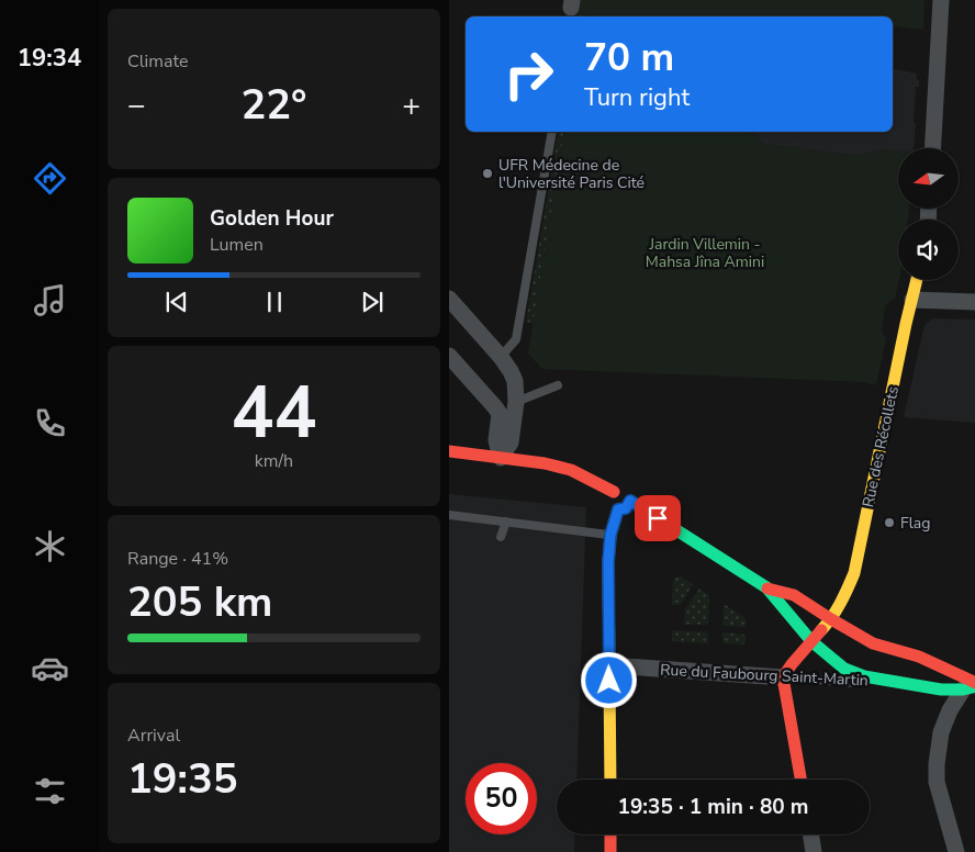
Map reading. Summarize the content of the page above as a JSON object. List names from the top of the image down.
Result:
{
  "streets": {
    "main road": ["Rue des Récollets", "Rue du Faubourg Saint-Martin"]
  },
  "crossings": [
    ["Rue des Récollets", "Rue du Faubourg Saint-Martin"]
  ],
  "parks": ["Jardin Villemin - Mahsa Jîna Amini"],
  "places": ["UFR Médecine de l'Université Paris Cité", "Flag"],
  "north": "left",
  "page": {
    "tabs": "19:34",
    "tile": [
      "Climate",
      ["44", "km/h"],
      ["Range · 41%", "205 km"],
      ["Arrival", "19:35"]
    ],
    "turn": ["70 m", "Turn right"],
    "heat": ["−", "22°", "+"],
    "song": ["Golden Hour", "Lumen"],
    "limit": "50",
    "trip": "19:35 · 1 min · 80 m"
  }
}
